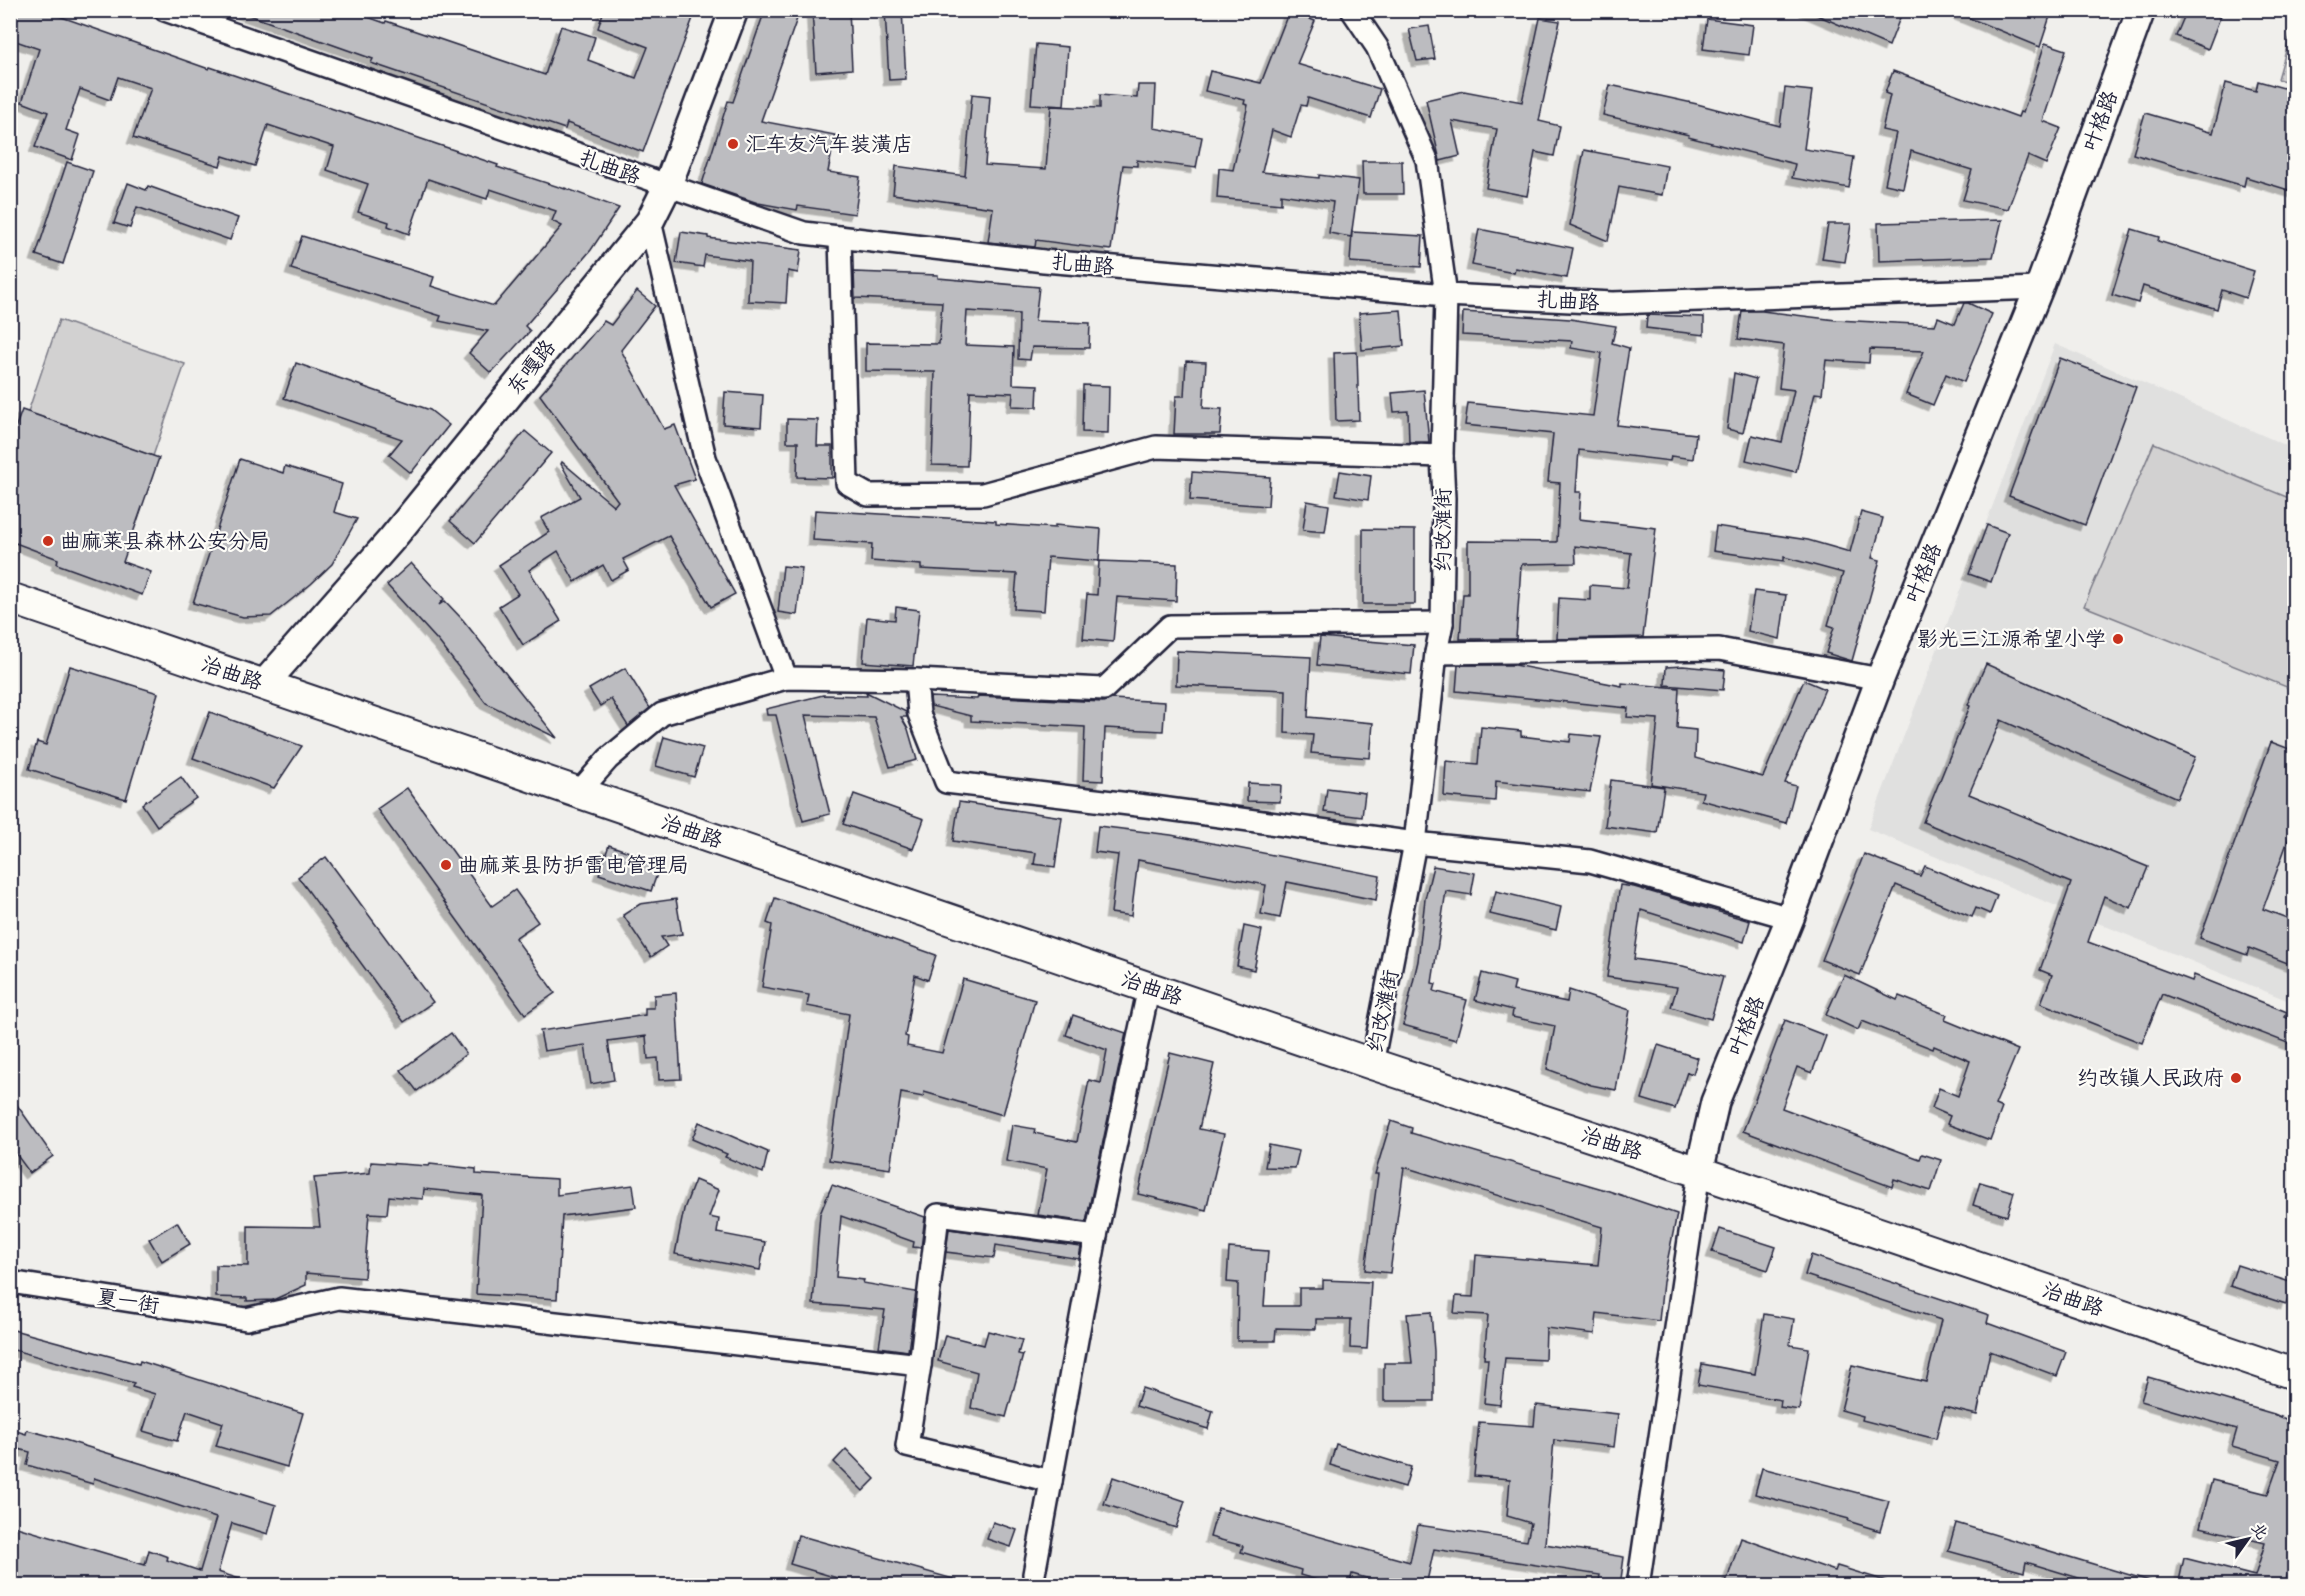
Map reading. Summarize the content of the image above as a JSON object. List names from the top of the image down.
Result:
{
  "streets": {
    "main road": ["治曲路"],
    "street": [
      "叶格路",
      "扎曲路",
      "东嘎路",
      "约改滩街",
      "夏一街"
    ]
  },
  "crossings": [
    ["叶格路", "扎曲路"],
    ["叶格路", "治曲路"],
    ["扎曲路", "东嘎路"],
    ["扎曲路", "约改滩街"],
    ["东嘎路", "治曲路"],
    ["约改滩街", "治曲路"]
  ],
  "places": [
    "汇车友汽车装潢店",
    "曲麻莱县森林公安分局",
    "影光三江源希望小学",
    "曲麻莱县防护雷电管理局",
    "约改镇人民政府"
  ],
  "north": "top right"
}
